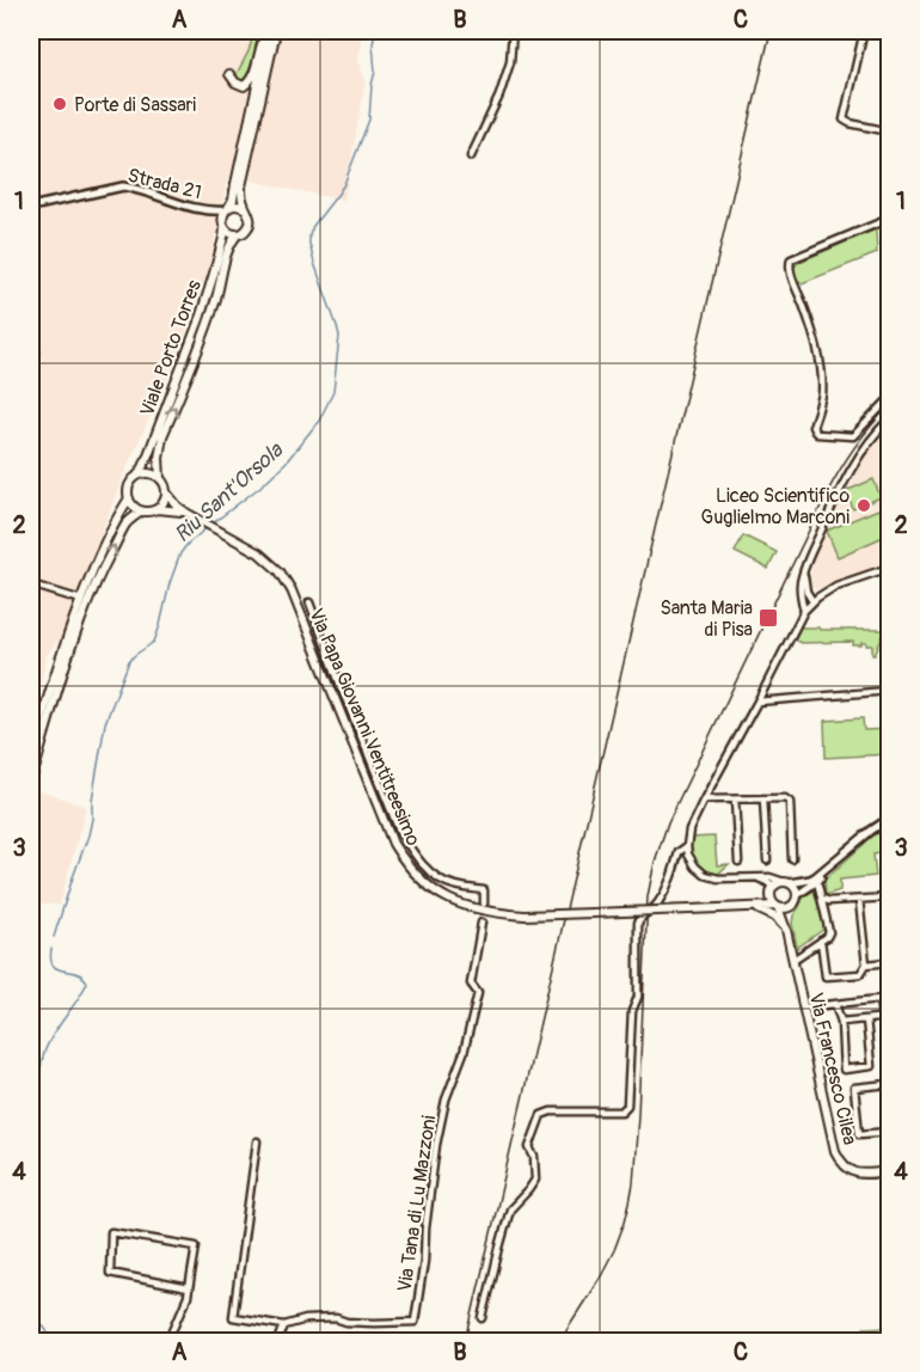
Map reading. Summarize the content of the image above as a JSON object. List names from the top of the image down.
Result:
{
  "streets": {
    "main road": ["Viale Porto Torres", "Via Papa Giovanni Ventitreesimo", "Via Francesco Cilea"],
    "street": ["Strada 21", "Via Tana di Lu Mazzoni"]
  },
  "crossings": [
    ["Strada 21", "Viale Porto Torres"],
    ["Viale Porto Torres", "Via Papa Giovanni Ventitreesimo"],
    ["Via Papa Giovanni Ventitreesimo", "Via Francesco Cilea"]
  ],
  "water": ["Riu Sant'Orsola"],
  "places": {
    "other": ["Porte di Sassari", "Liceo Scientifico Guglielmo Marconi"],
    "transit": ["Santa Maria di Pisa"]
  },
  "grid": {
    "columns": ["A", "B", "C"],
    "rows": [
      "1",
      "2",
      "3",
      "4"
    ]
  }
}
